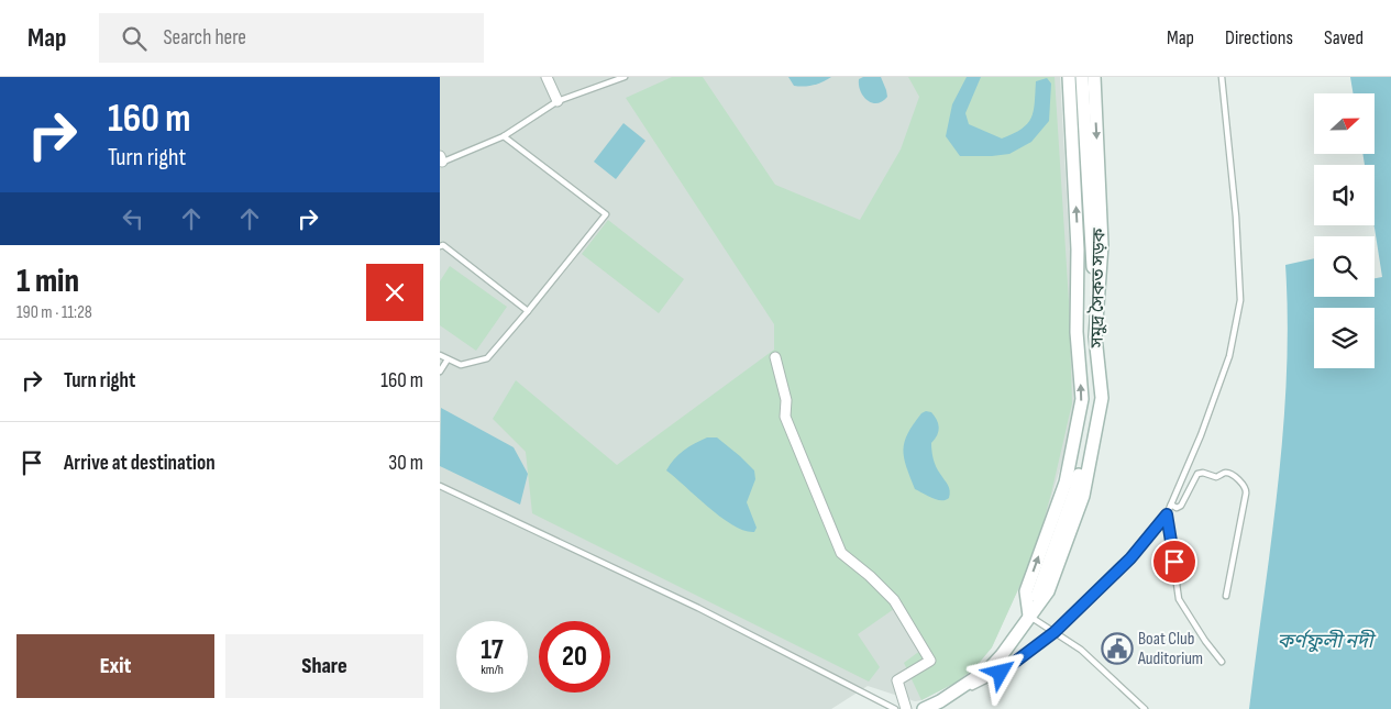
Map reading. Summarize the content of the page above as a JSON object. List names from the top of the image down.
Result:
{
  "streets": {
    "main road": ["সমুদ্র সৈকত সড়ক"]
  },
  "water": ["কর্ণফুলী নদী"],
  "places": {
    "public building": ["Boat Club Auditorium"]
  },
  "north": "right",
  "page": {
    "header": "Map",
    "search": "Search here",
    "nav": ["Map", "Directions", "Saved"],
    "turn": ["160 m", "Turn right"],
    "heading": ["1 min", "190 m · 11:28"],
    "list": [
      {
        "name": "Turn right",
        "value": "160 m"
      },
      {
        "name": "Arrive at destination",
        "value": "30 m"
      }
    ],
    "speed": "17 km/h",
    "limit": "20",
    "buttons": ["Exit", "Share"]
  }
}
